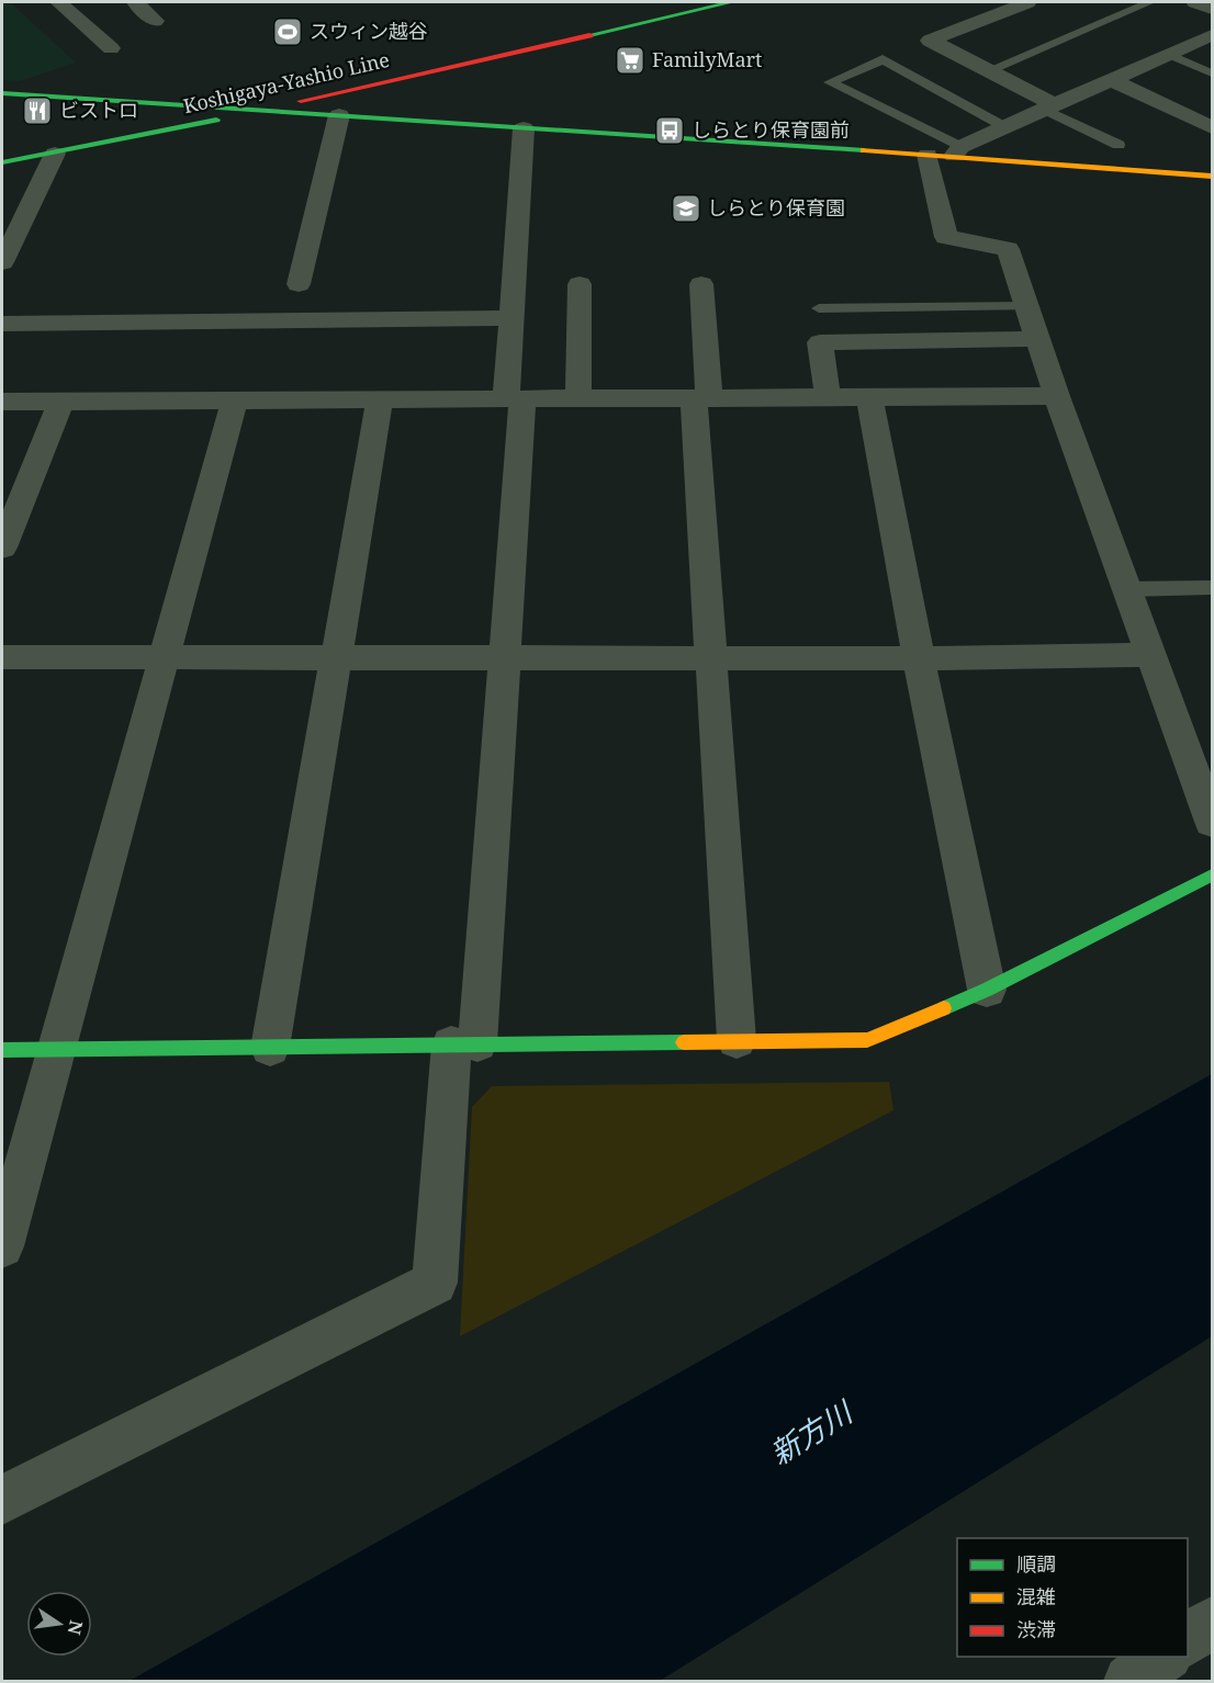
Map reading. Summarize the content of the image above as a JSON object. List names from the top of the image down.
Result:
{
  "streets": {
    "street": ["Koshigaya-Yashio Line"]
  },
  "water": ["新方川"],
  "places": {
    "sports": ["スウィン越谷"],
    "supermarket": ["FamilyMart"],
    "restaurant": ["ビストロ"],
    "bus stop": ["しらとり保育園前"],
    "school or university": ["しらとり保育園"]
  },
  "legend": ["順調", "混雑", "渋滞"],
  "north": "right"
}
